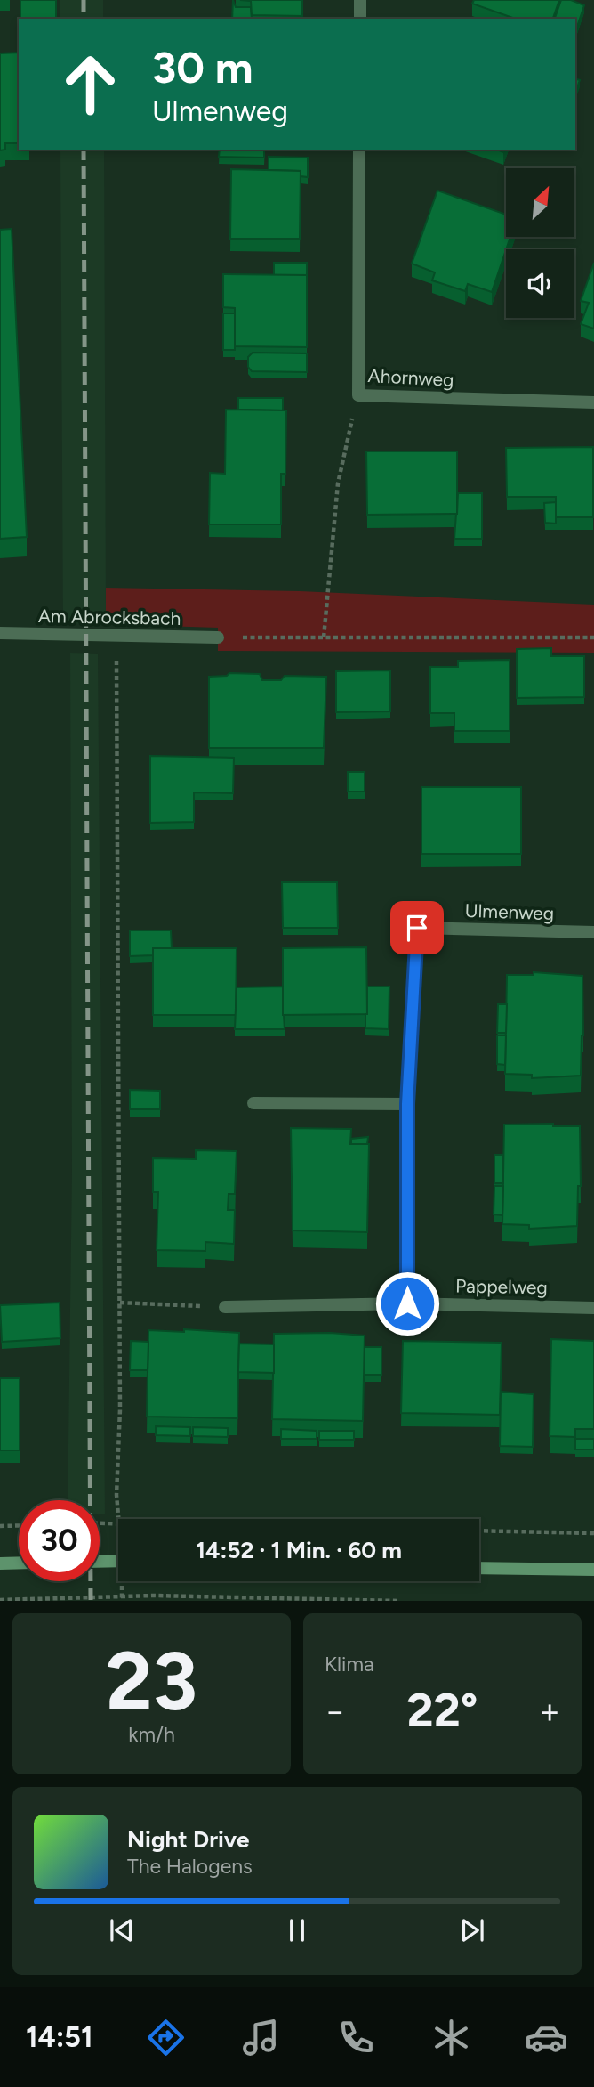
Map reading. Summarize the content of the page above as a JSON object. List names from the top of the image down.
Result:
{
  "streets": {
    "street": [
      "Ahornweg",
      "Am Abrocksbach",
      "Ulmenweg",
      "Pappelweg"
    ]
  },
  "north": "top right",
  "page": {
    "turn": ["30 m", "Ulmenweg"],
    "limit": "30",
    "trip": "14:52 · 1 Min. · 60 m",
    "tile": [
      ["23", "km/h"],
      "Klima"
    ],
    "heat": ["−", "22°", "+"],
    "song": ["Night Drive", "The Halogens"],
    "tabs": "14:51"
  }
}
